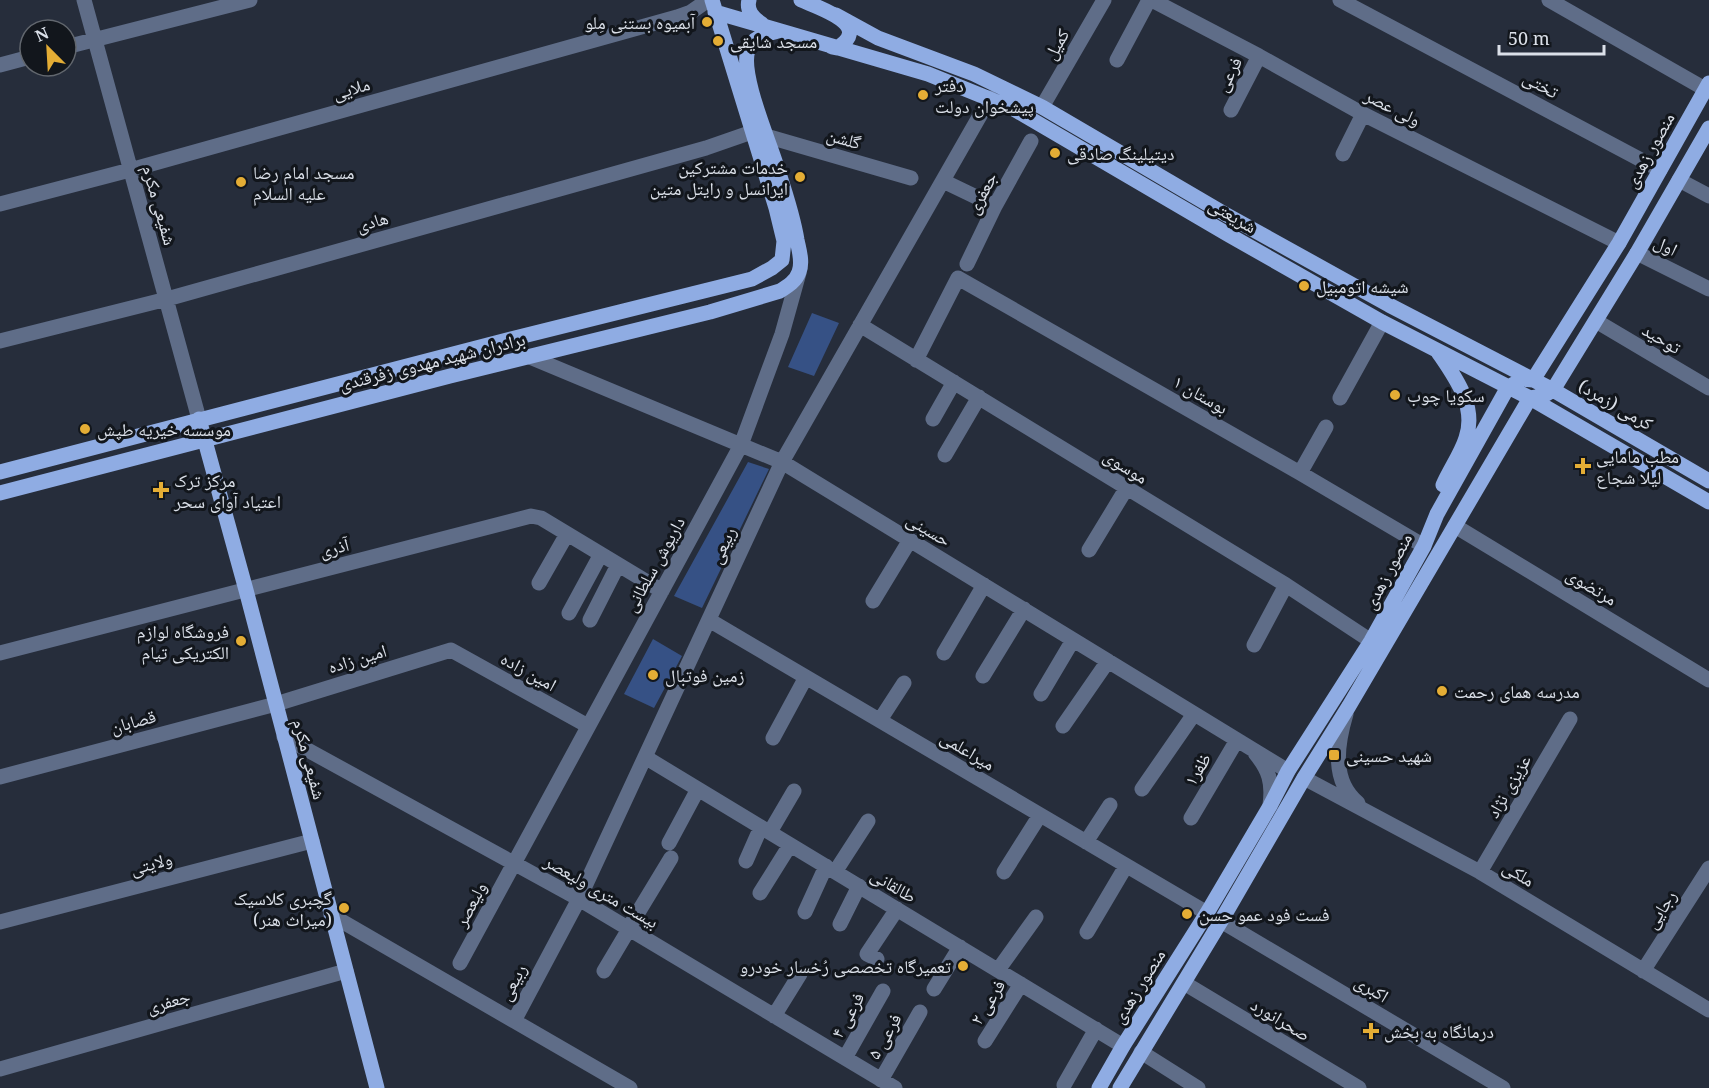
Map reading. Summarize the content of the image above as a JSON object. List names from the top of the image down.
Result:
{
  "streets": {
    "main road": [
      "منصور زهدی",
      "شفیعی مکرم",
      "شریعتی",
      "برادران شهید مهدوی زفرقندی",
      "کرمی (زمرد)"
    ],
    "street": [
      "کمیل",
      "فرعی",
      "تختی",
      "ملایی",
      "ولی عصر",
      "گلشن",
      "جعفری",
      "هادی",
      "اول",
      "توحید",
      "بوستان ۱",
      "موسوی",
      "حسینی",
      "ربیعی",
      "آذری",
      "داریوش سلطانی",
      "مرتضوی",
      "امين زاده",
      "امین زاده",
      "قصابان",
      "میراعلمی",
      "ظفر۱",
      "عزیزی نژاد",
      "ولایتی",
      "ملکی",
      "طالقانی",
      "بیست متری ولیعصر",
      "ولیعصر",
      "رجایی",
      "اکبری",
      "فرعی ۲",
      "فرعی ۴",
      "صحرانورد",
      "فرعی ۵"
    ]
  },
  "crossings": [
    ["کمیل", "شریعتی"],
    ["فرعی", "ولی عصر"],
    ["تختی", "منصور زهدی"],
    ["ملایی", "شفیعی مکرم"],
    ["ملایی", "شریعتی"],
    ["ولی عصر", "منصور زهدی"],
    ["گلشن", "هادی"],
    ["منصور زهدی", "شریعتی"],
    ["منصور زهدی", "بوستان ۱"],
    ["منصور زهدی", "کرمی (زمرد)"],
    ["منصور زهدی", "موسوی"],
    ["منصور زهدی", "حسینی"],
    ["منصور زهدی", "مرتضوی"],
    ["منصور زهدی", "میراعلمی"],
    ["منصور زهدی", "ملکی"],
    ["منصور زهدی", "طالقانی"],
    ["منصور زهدی", "اکبری"],
    ["منصور زهدی", "صحرانورد"],
    ["جعفری", "شفیعی مکرم"],
    ["شفیعی مکرم", "هادی"],
    ["شفیعی مکرم", "برادران شهید مهدوی زفرقندی"],
    ["شفیعی مکرم", "آذری"],
    ["شفیعی مکرم", "امين زاده"],
    ["شفیعی مکرم", "قصابان"],
    ["شفیعی مکرم", "ولایتی"],
    ["شفیعی مکرم", "بیست متری ولیعصر"],
    ["شریعتی", "کرمی (زمرد)"],
    ["شریعتی", "ربیعی"],
    ["برادران شهید مهدوی زفرقندی", "حسینی"],
    ["برادران شهید مهدوی زفرقندی", "داریوش سلطانی"],
    ["بوستان ۱", "موسوی"],
    ["موسوی", "ربیعی"],
    ["حسینی", "ربیعی"],
    ["حسینی", "داریوش سلطانی"],
    ["حسینی", "ظفر۱"],
    ["ربیعی", "میراعلمی"],
    ["ربیعی", "طالقانی"],
    ["ربیعی", "بیست متری ولیعصر"],
    ["آذری", "داریوش سلطانی"],
    ["داریوش سلطانی", "امین زاده"],
    ["داریوش سلطانی", "بیست متری ولیعصر"],
    ["داریوش سلطانی", "ولیعصر"],
    ["امين زاده", "امین زاده"],
    ["امين زاده", "قصابان"],
    ["عزیزی نژاد", "ملکی"],
    ["ملکی", "رجایی"],
    ["طالقانی", "فرعی ۲"],
    ["بیست متری ولیعصر", "ولیعصر"],
    ["بیست متری ولیعصر", "فرعی ۴"],
    ["بیست متری ولیعصر", "فرعی ۵"]
  ],
  "places": {
    "other": [
      "آبمیوه بستنی مِلو",
      "مسجد شایقی",
      "دفتر پیشخوان دولت",
      "دیتیلینگ صادقی",
      "خدمات مشترکین ایرانسل و رایتل متین",
      "مسجد امام رضا علیه السلام",
      "شیشه اتومبیل",
      "سکویا چوب",
      "موسسه خیریه طپش",
      "فروشگاه لوازم الکتریکی تیام",
      "زمین فوتبال",
      "مدرسه همای رحمت",
      "گچبری کلاسیک (میراث هنر)",
      "فست فود عمو حسن",
      "تعمیرگاه تخصصی رُخسار خودرو"
    ],
    "health": ["مطب مامایی لیلا شجاع", "مرکز ترک اعتیاد آوای سحر", "درمانگاه به بخش"],
    "transit": ["شهید حسینی"]
  },
  "scale_bar": "50 m",
  "north": "top left"
}
